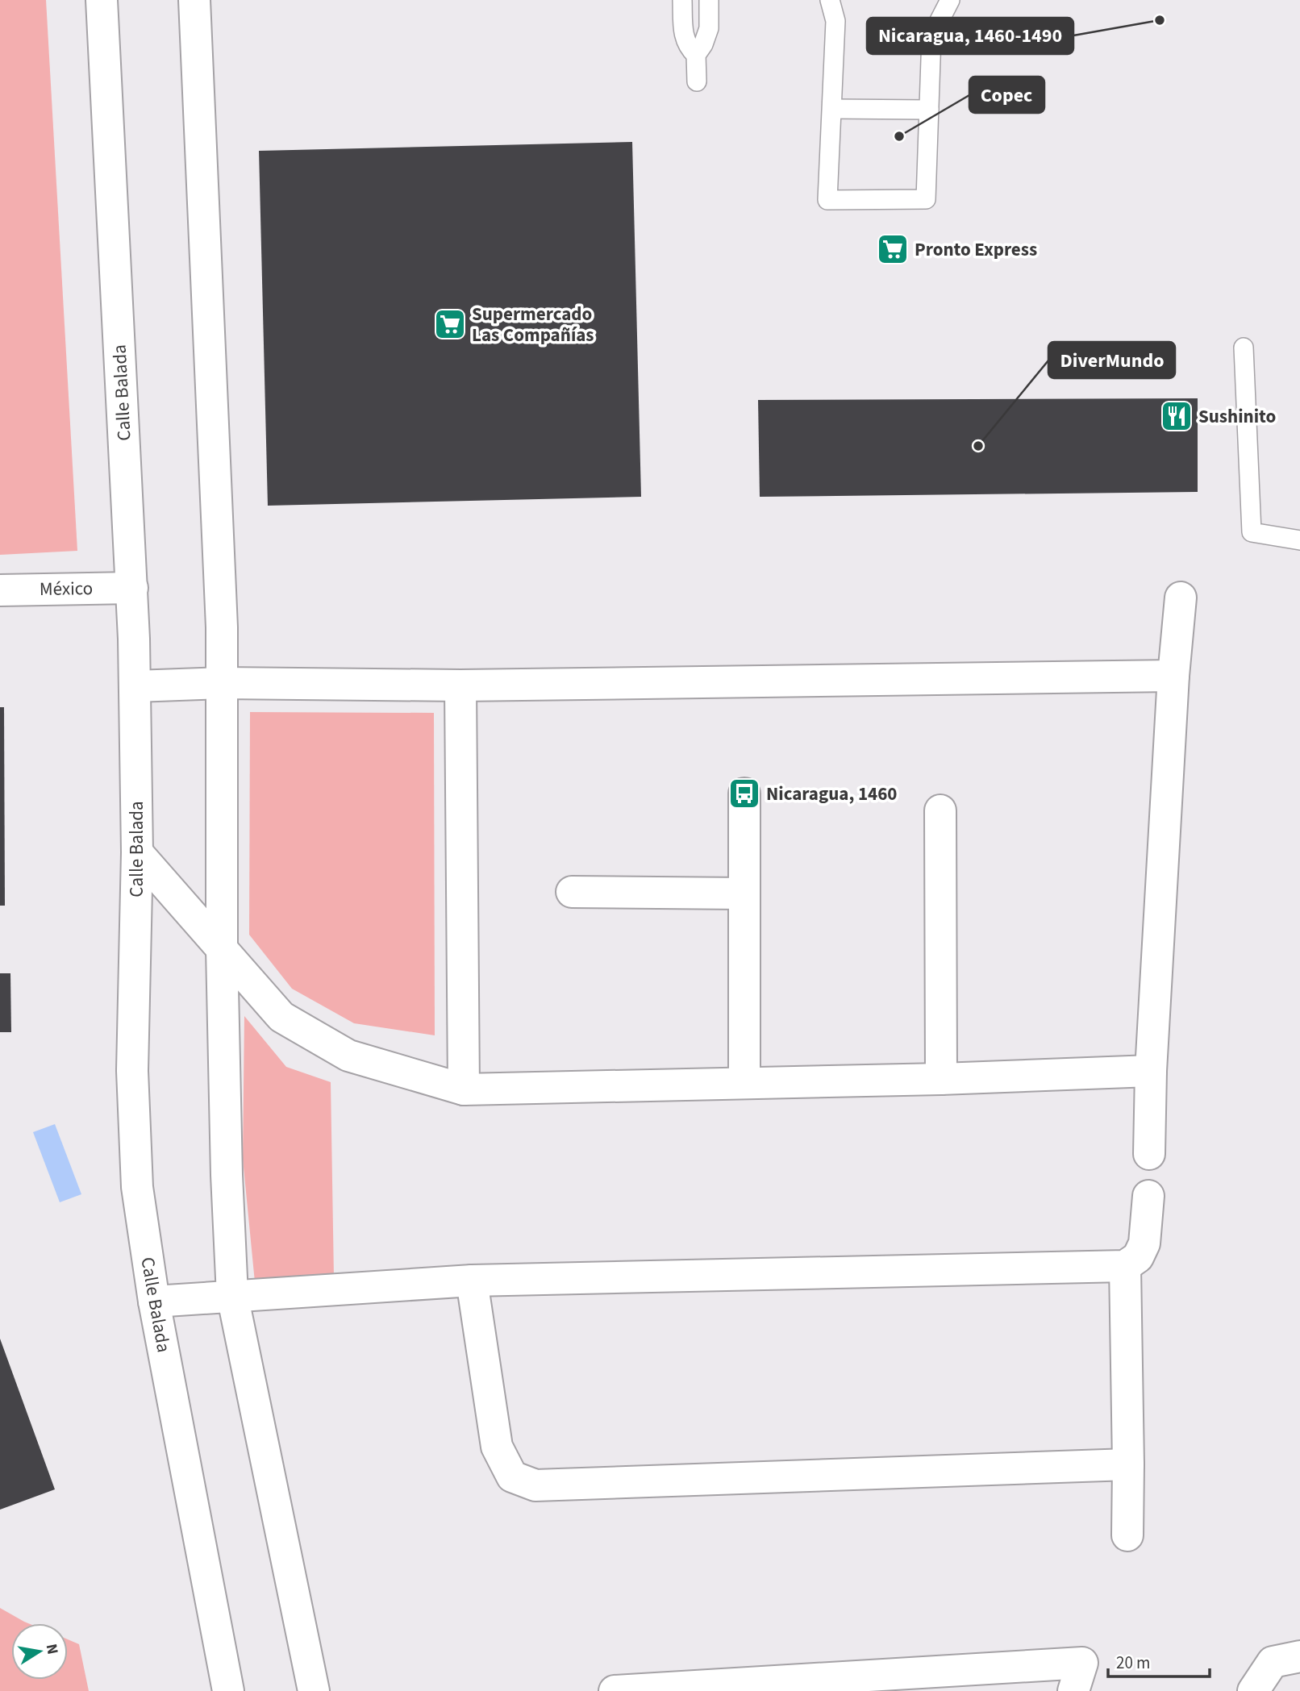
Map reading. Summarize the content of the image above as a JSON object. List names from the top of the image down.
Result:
{
  "streets": {
    "street": ["Calle Balada", "México"]
  },
  "crossings": [
    ["Calle Balada", "México"]
  ],
  "places": {
    "other": ["Nicaragua, 1460-1490", "Copec", "DiverMundo"],
    "supermarket": ["Pronto Express", "Supermercado Las Compañías"],
    "restaurant": ["Sushinito"],
    "bus stop": ["Nicaragua, 1460"]
  },
  "scale_bar": "20 m",
  "north": "right"
}
